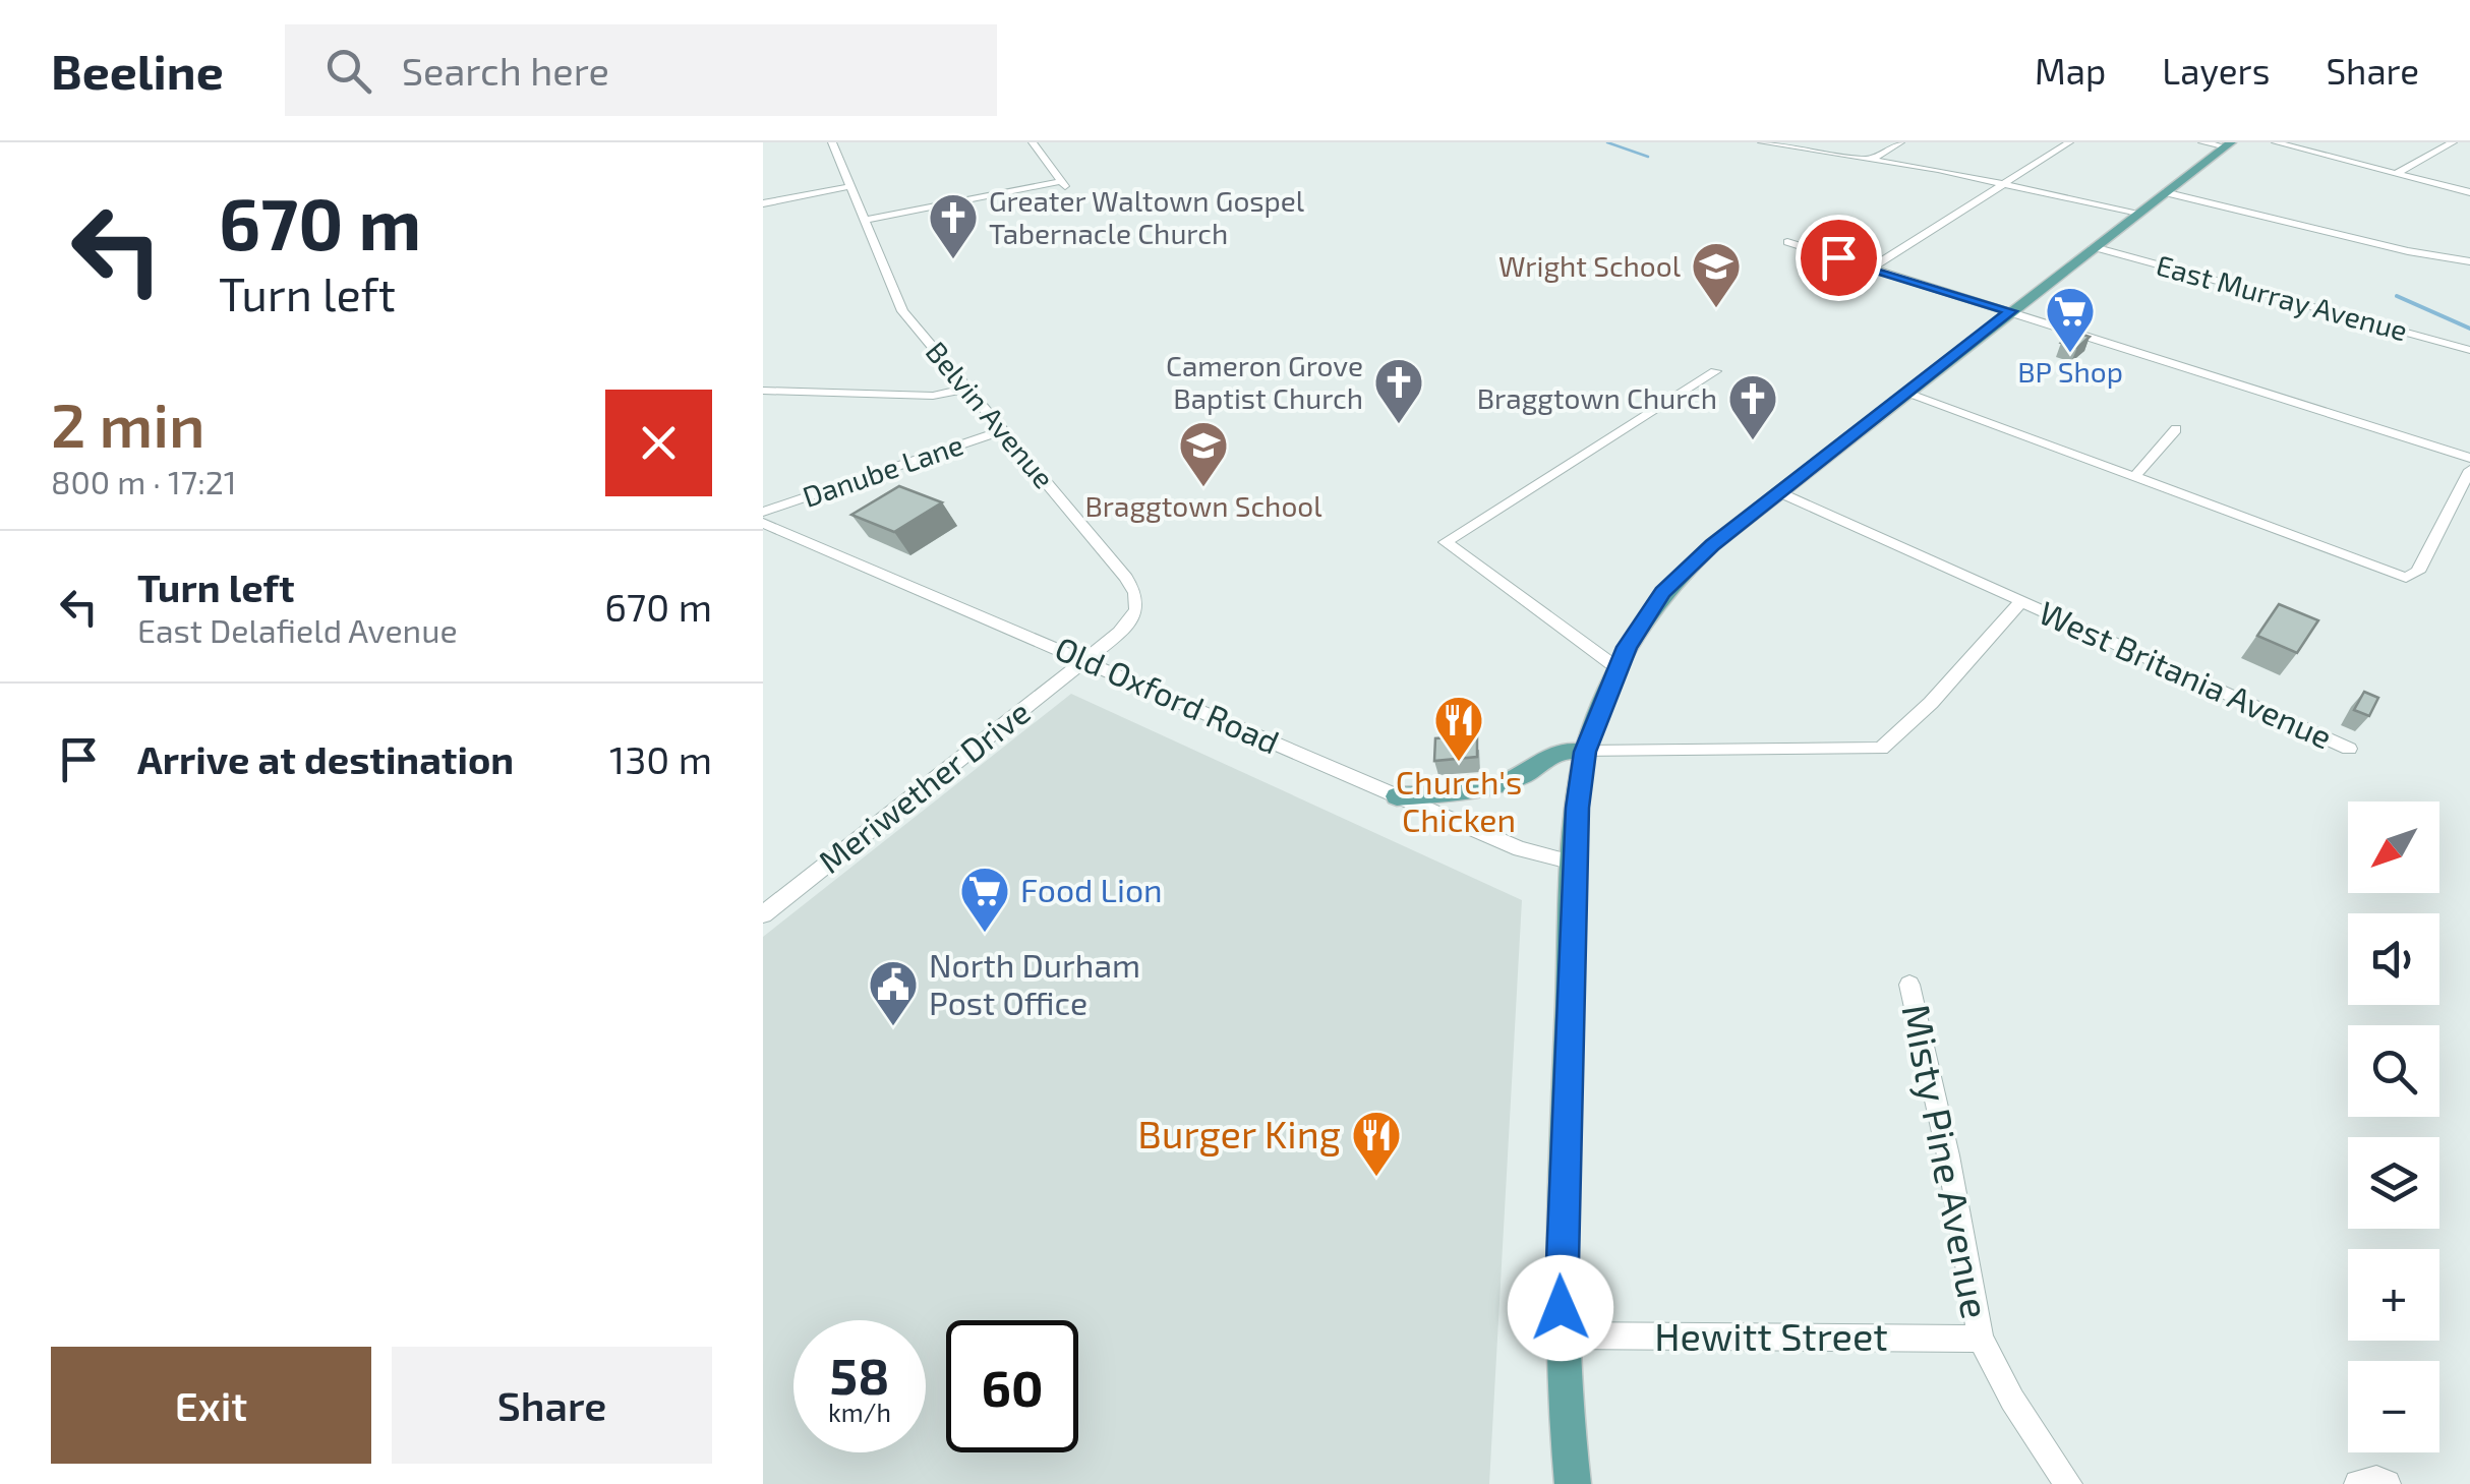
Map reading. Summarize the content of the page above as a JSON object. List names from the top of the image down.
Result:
{
  "streets": {
    "street": [
      "East Murray Avenue",
      "Belvin Avenue",
      "Danube Lane",
      "West Britania Avenue",
      "Old Oxford Road",
      "Meriwether Drive",
      "Misty Pine Avenue",
      "Hewitt Street"
    ]
  },
  "crossings": [
    ["Belvin Avenue", "Danube Lane"],
    ["Belvin Avenue", "Old Oxford Road"],
    ["Belvin Avenue", "Meriwether Drive"],
    ["Old Oxford Road", "Meriwether Drive"],
    ["Misty Pine Avenue", "Hewitt Street"]
  ],
  "places": {
    "church": ["Greater Waltown Gospel Tabernacle Church", "Cameron Grove Baptist Church", "Braggtown Church"],
    "school or university": ["Wright School", "Braggtown School"],
    "supermarket": ["BP Shop", "Food Lion"],
    "restaurant": ["Church's Chicken", "Burger King"],
    "public building": ["North Durham Post Office"]
  },
  "north": "bottom left",
  "page": {
    "header": "Beeline",
    "search": "Search here",
    "nav": ["Map", "Layers", "Share"],
    "turn": ["670 m", "Turn left"],
    "heading": ["2 min", "800 m · 17:21"],
    "list": [
      {
        "name": "Turn left",
        "note": "East Delafield Avenue",
        "value": "670 m"
      },
      {
        "name": "Arrive at destination",
        "value": "130 m"
      }
    ],
    "map_buttons": ["+", "−"],
    "speed": "58 km/h",
    "limit": "60",
    "buttons": ["Exit", "Share"]
  }
}
